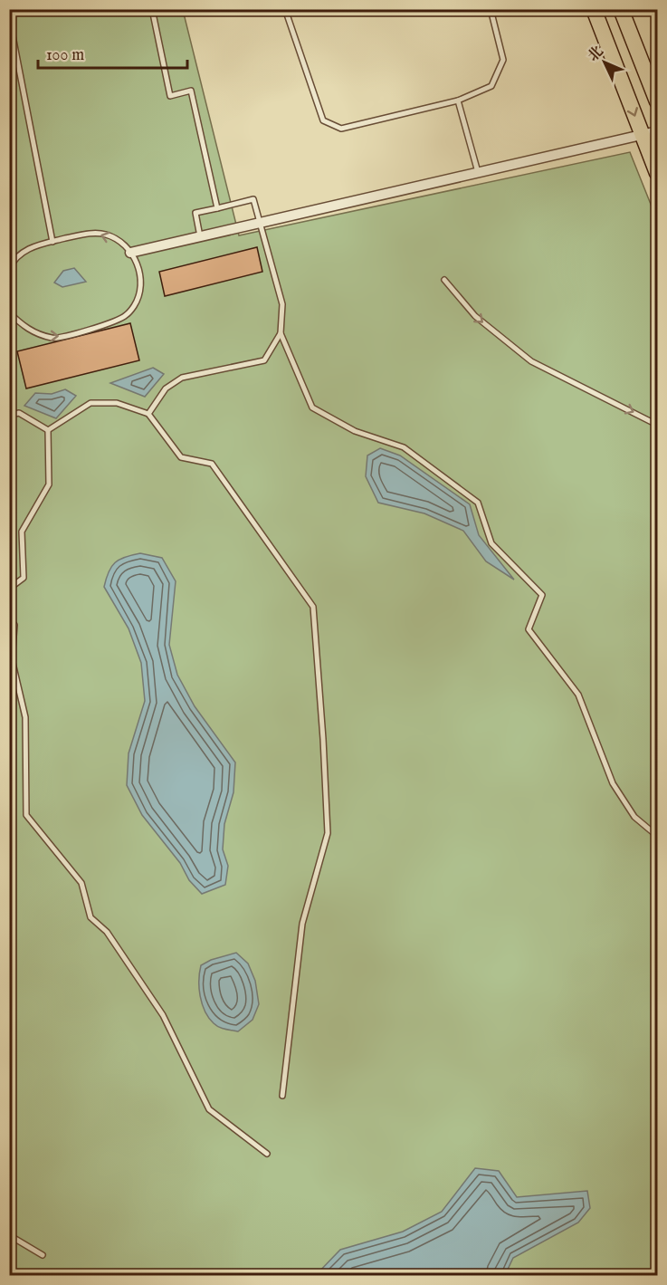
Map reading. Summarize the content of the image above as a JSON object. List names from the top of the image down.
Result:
{
  "scale_bar": "100 m",
  "north": "top left"
}
